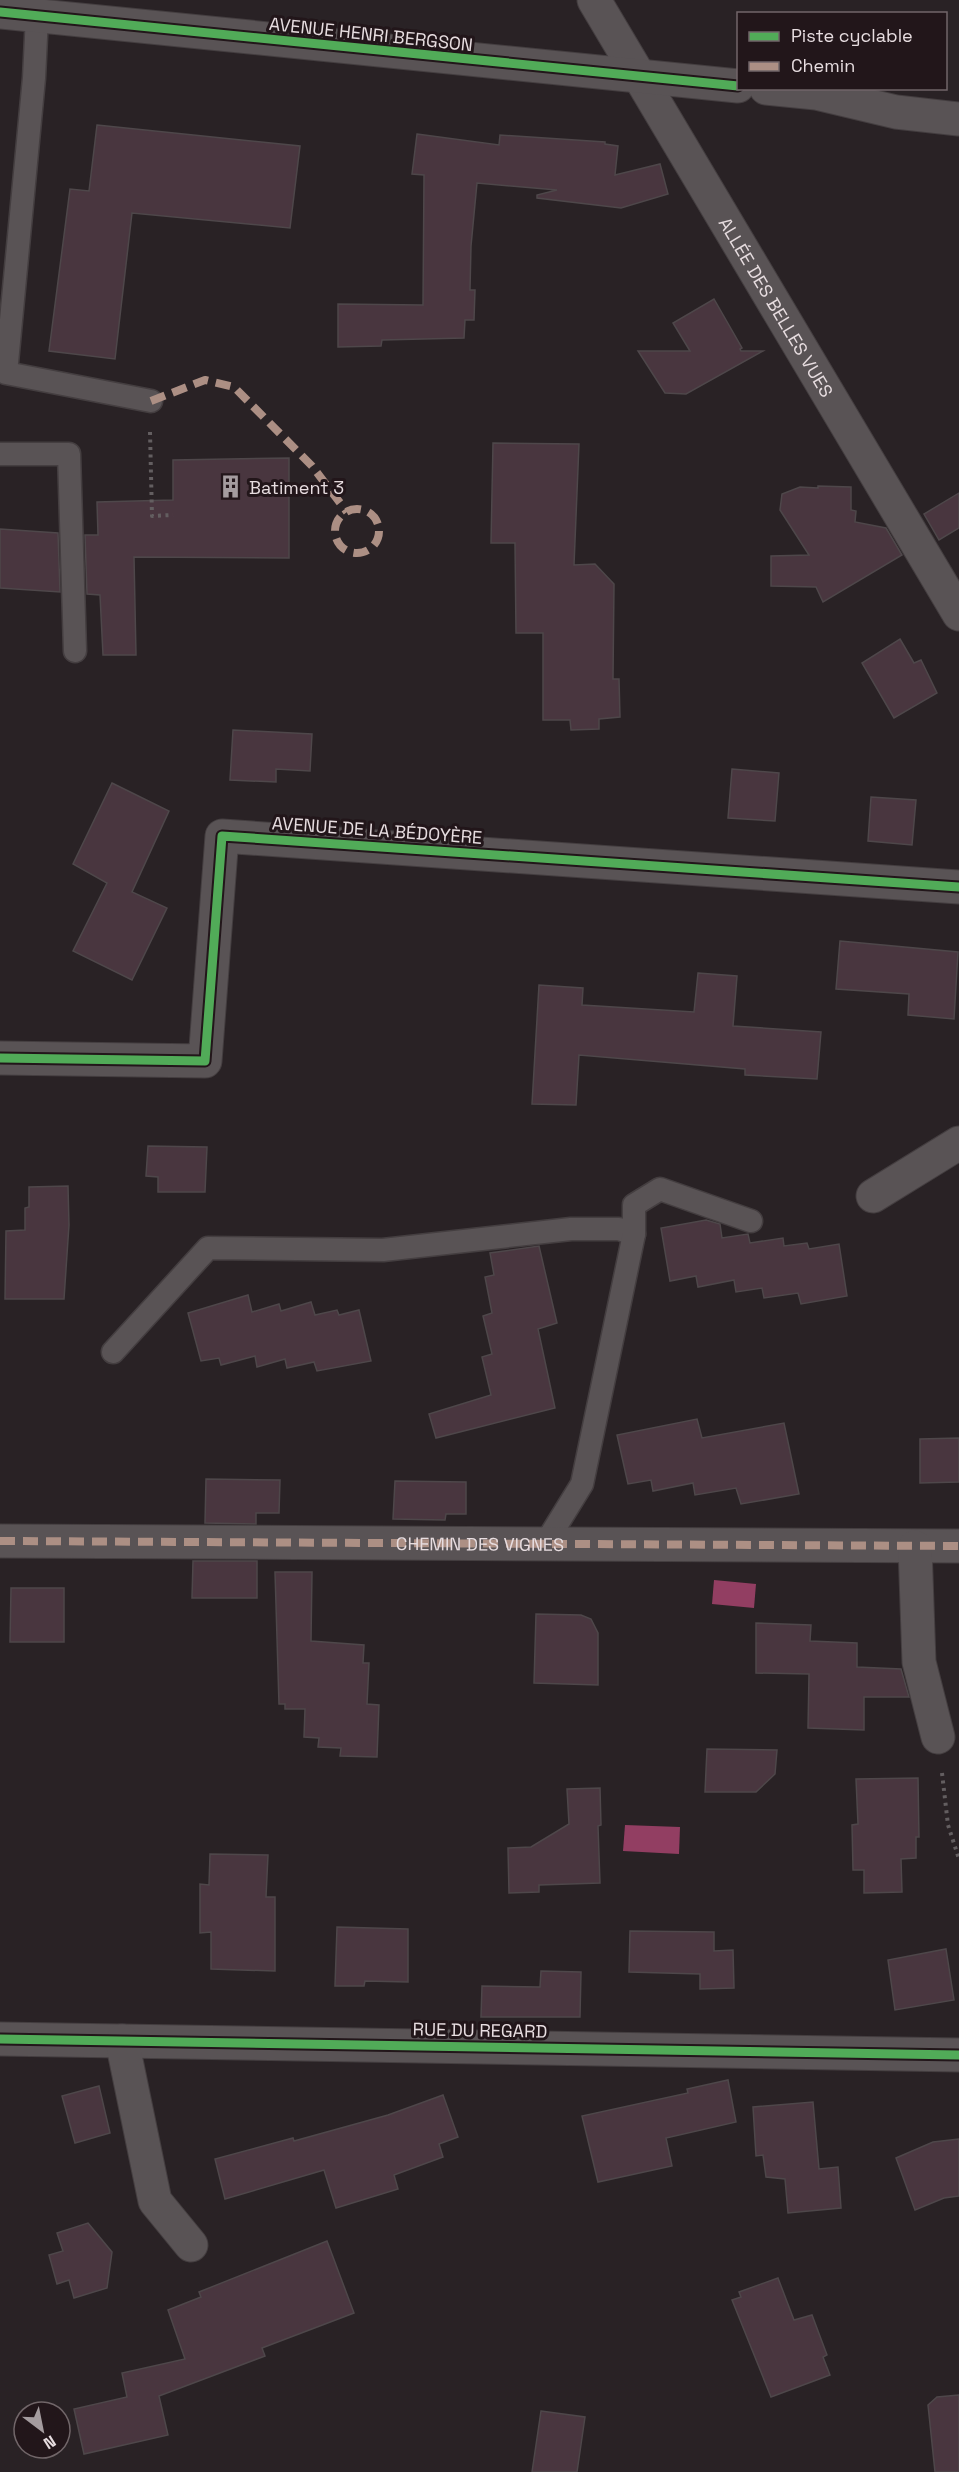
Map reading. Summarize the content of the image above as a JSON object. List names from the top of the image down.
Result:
{
  "streets": {
    "street": [
      "AVENUE HENRI BERGSON",
      "ALLÉE DES BELLES VUES",
      "AVENUE DE LA BÉDOYÈRE",
      "CHEMIN DES VIGNES",
      "RUE DU REGARD"
    ]
  },
  "crossings": [
    ["AVENUE HENRI BERGSON", "ALLÉE DES BELLES VUES"]
  ],
  "places": {
    "building": ["Batiment 3"]
  },
  "legend": ["Piste cyclable", "Chemin"],
  "north": "bottom right"
}
